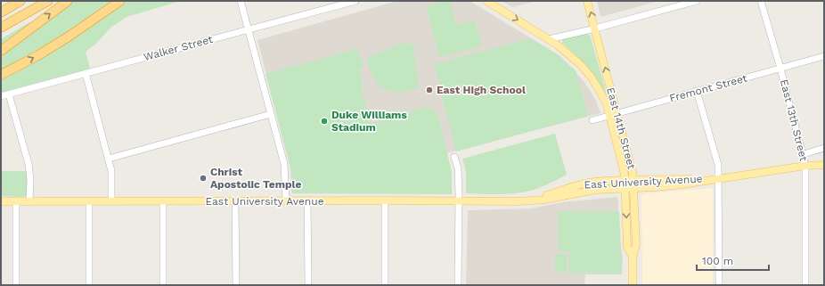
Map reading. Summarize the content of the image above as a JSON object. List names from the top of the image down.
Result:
{
  "streets": {
    "main road": ["East 14th Street", "East University Avenue"],
    "street": ["Walker Street", "Fremont Street", "East 13th Street"]
  },
  "crossings": [
    ["Fremont Street", "East 13th Street"],
    ["Fremont Street", "East 14th Street"],
    ["East 13th Street", "East University Avenue"],
    ["East 14th Street", "East University Avenue"]
  ],
  "places": ["East High School", "Duke Williams Stadium", "Christ Apostolic Temple"],
  "scale_bar": "100 m"
}
